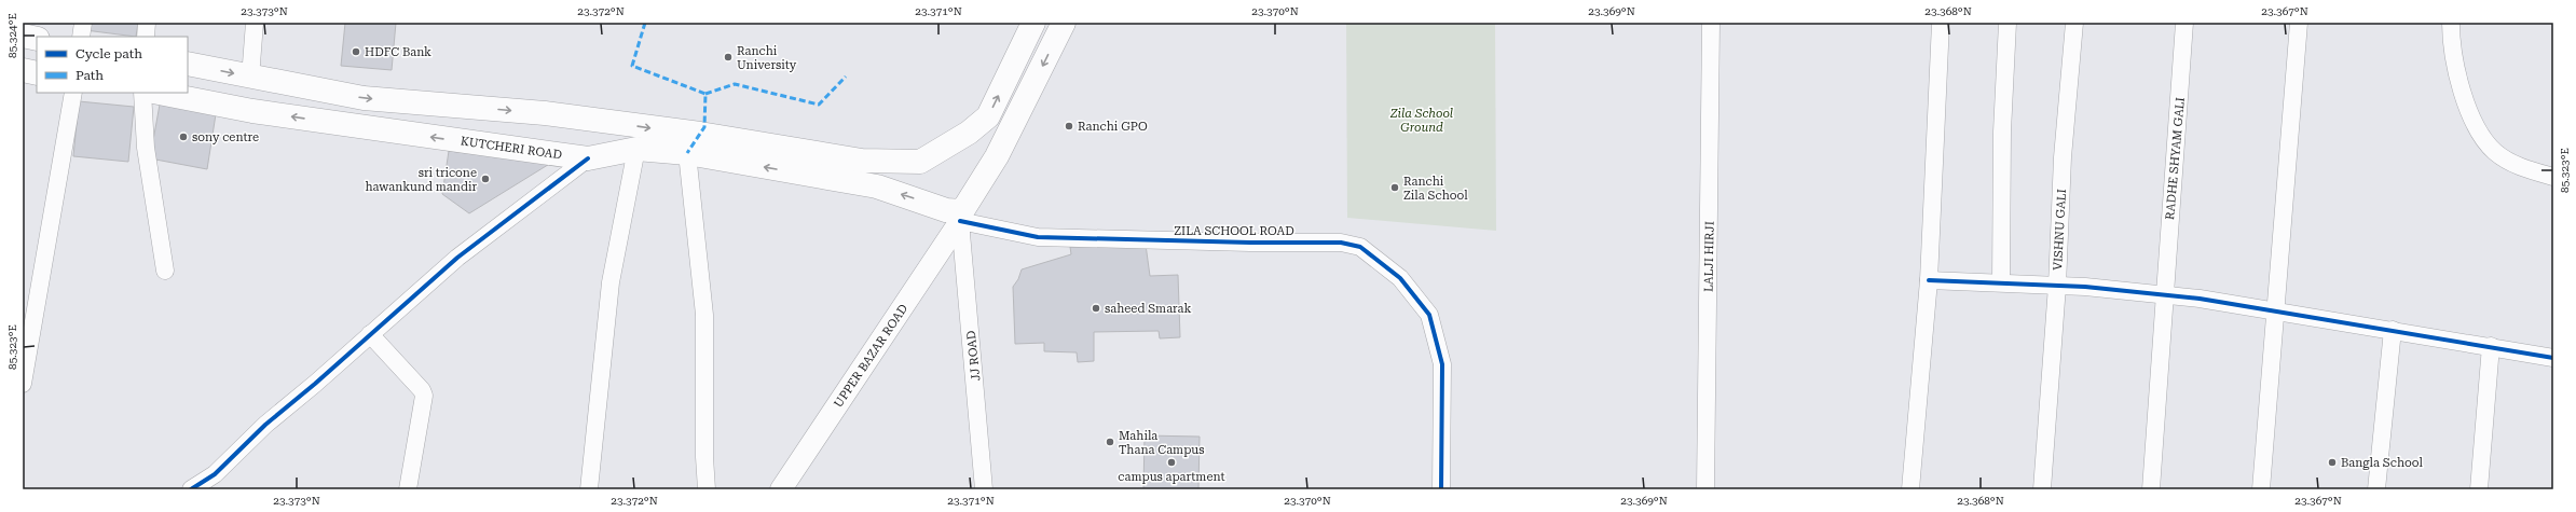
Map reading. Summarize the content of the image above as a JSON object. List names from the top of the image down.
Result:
{
  "streets": {
    "main road": ["KUTCHERI ROAD"],
    "street": [
      "RADHE SHYAM GALI",
      "VISHNU GALI",
      "ZILA SCHOOL ROAD",
      "LALJI HIRJI",
      "UPPER BAZAR ROAD",
      "JJ ROAD"
    ]
  },
  "crossings": [
    ["KUTCHERI ROAD", "ZILA SCHOOL ROAD"],
    ["KUTCHERI ROAD", "UPPER BAZAR ROAD"],
    ["KUTCHERI ROAD", "JJ ROAD"],
    ["ZILA SCHOOL ROAD", "UPPER BAZAR ROAD"],
    ["ZILA SCHOOL ROAD", "JJ ROAD"],
    ["UPPER BAZAR ROAD", "JJ ROAD"]
  ],
  "one_way": ["KUTCHERI ROAD"],
  "parks": ["Zila School Ground"],
  "places": [
    "HDFC Bank",
    "Ranchi University",
    "Ranchi GPO",
    "sony centre",
    "sri tricone hawankund mandir",
    "Ranchi Zila School",
    "saheed Smarak",
    "Mahila Thana Campus",
    "campus apartment",
    "Bangla School"
  ],
  "legend": ["Cycle path", "Path"],
  "coordinates": [
    "23.373°N",
    "23.372°N",
    "23.371°N",
    "23.370°N",
    "23.369°N",
    "23.368°N",
    "23.367°N",
    "85.324°E",
    "85.323°E"
  ]
}
